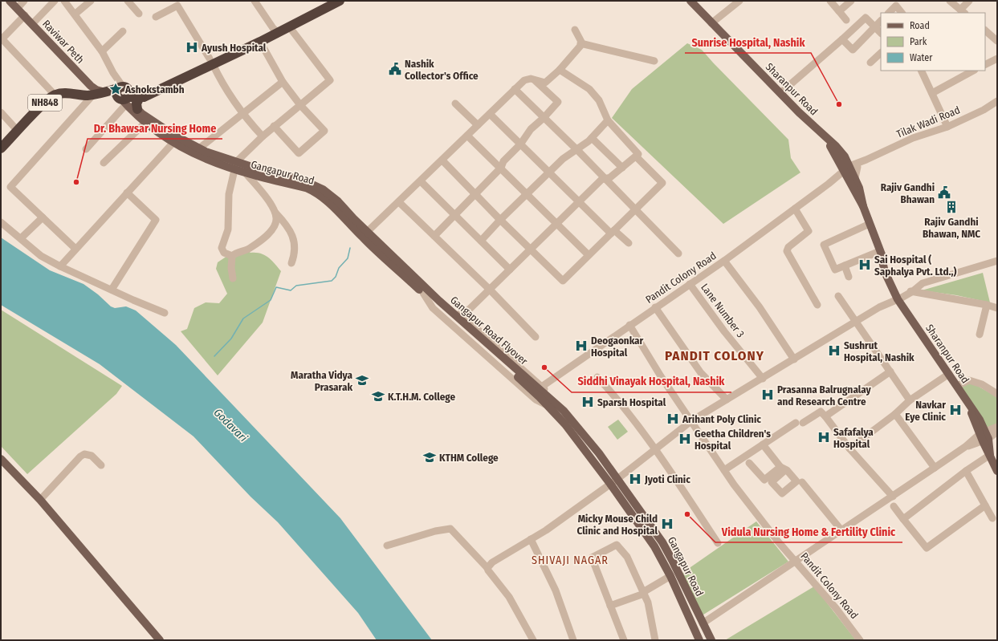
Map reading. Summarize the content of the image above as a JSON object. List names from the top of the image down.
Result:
{
  "streets": {
    "highway": ["NH848"],
    "main road": [
      "Raviwar Peth",
      "Sharanpur Road",
      "Gangapur Road",
      "Gangapur Road Flyover"
    ],
    "street": ["Tilak Wadi Road", "Pandit Colony Road", "Lane Number 3"]
  },
  "crossings": [
    ["Raviwar Peth", "NH848"],
    ["Sharanpur Road", "Tilak Wadi Road"],
    ["Sharanpur Road", "Pandit Colony Road"],
    ["NH848", "Gangapur Road"],
    ["Tilak Wadi Road", "Pandit Colony Road"],
    ["Gangapur Road", "Gangapur Road Flyover"],
    ["Pandit Colony Road", "Lane Number 3"],
    ["Pandit Colony Road", "Gangapur Road Flyover"]
  ],
  "districts": ["PANDIT COLONY", "SHIVAJI NAGAR"],
  "water": ["Godavari"],
  "places": {
    "hospital": [
      "Ayush Hospital",
      "Sai Hospital ( Saphalya Pvt. Ltd.,)",
      "Deogaonkar Hospital",
      "Sushrut Hospital, Nashik",
      "Prasanna Balrugnalay and Research Centre",
      "Sparsh Hospital",
      "Navkar Eye Clinic",
      "Arihant Poly Clinic",
      "Safafalya Hospital",
      "Geetha Children's Hospital",
      "Jyoti Clinic",
      "Micky Mouse Child Clinic and Hospital"
    ],
    "public building": ["Nashik Collector's Office", "Rajiv Gandhi Bhawan"],
    "place": ["Ashokstambh"],
    "other": [
      "Sunrise Hospital, Nashik",
      "Dr. Bhawsar Nursing Home",
      "Siddhi Vinayak Hospital, Nashik",
      "Vidula Nursing Home & Fertility Clinic"
    ],
    "building": ["Rajiv Gandhi Bhawan, NMC"],
    "school or university": ["Maratha Vidya Prasarak", "K.T.H.M. College", "KTHM College"]
  },
  "legend": ["Road", "Park", "Water"]
}
